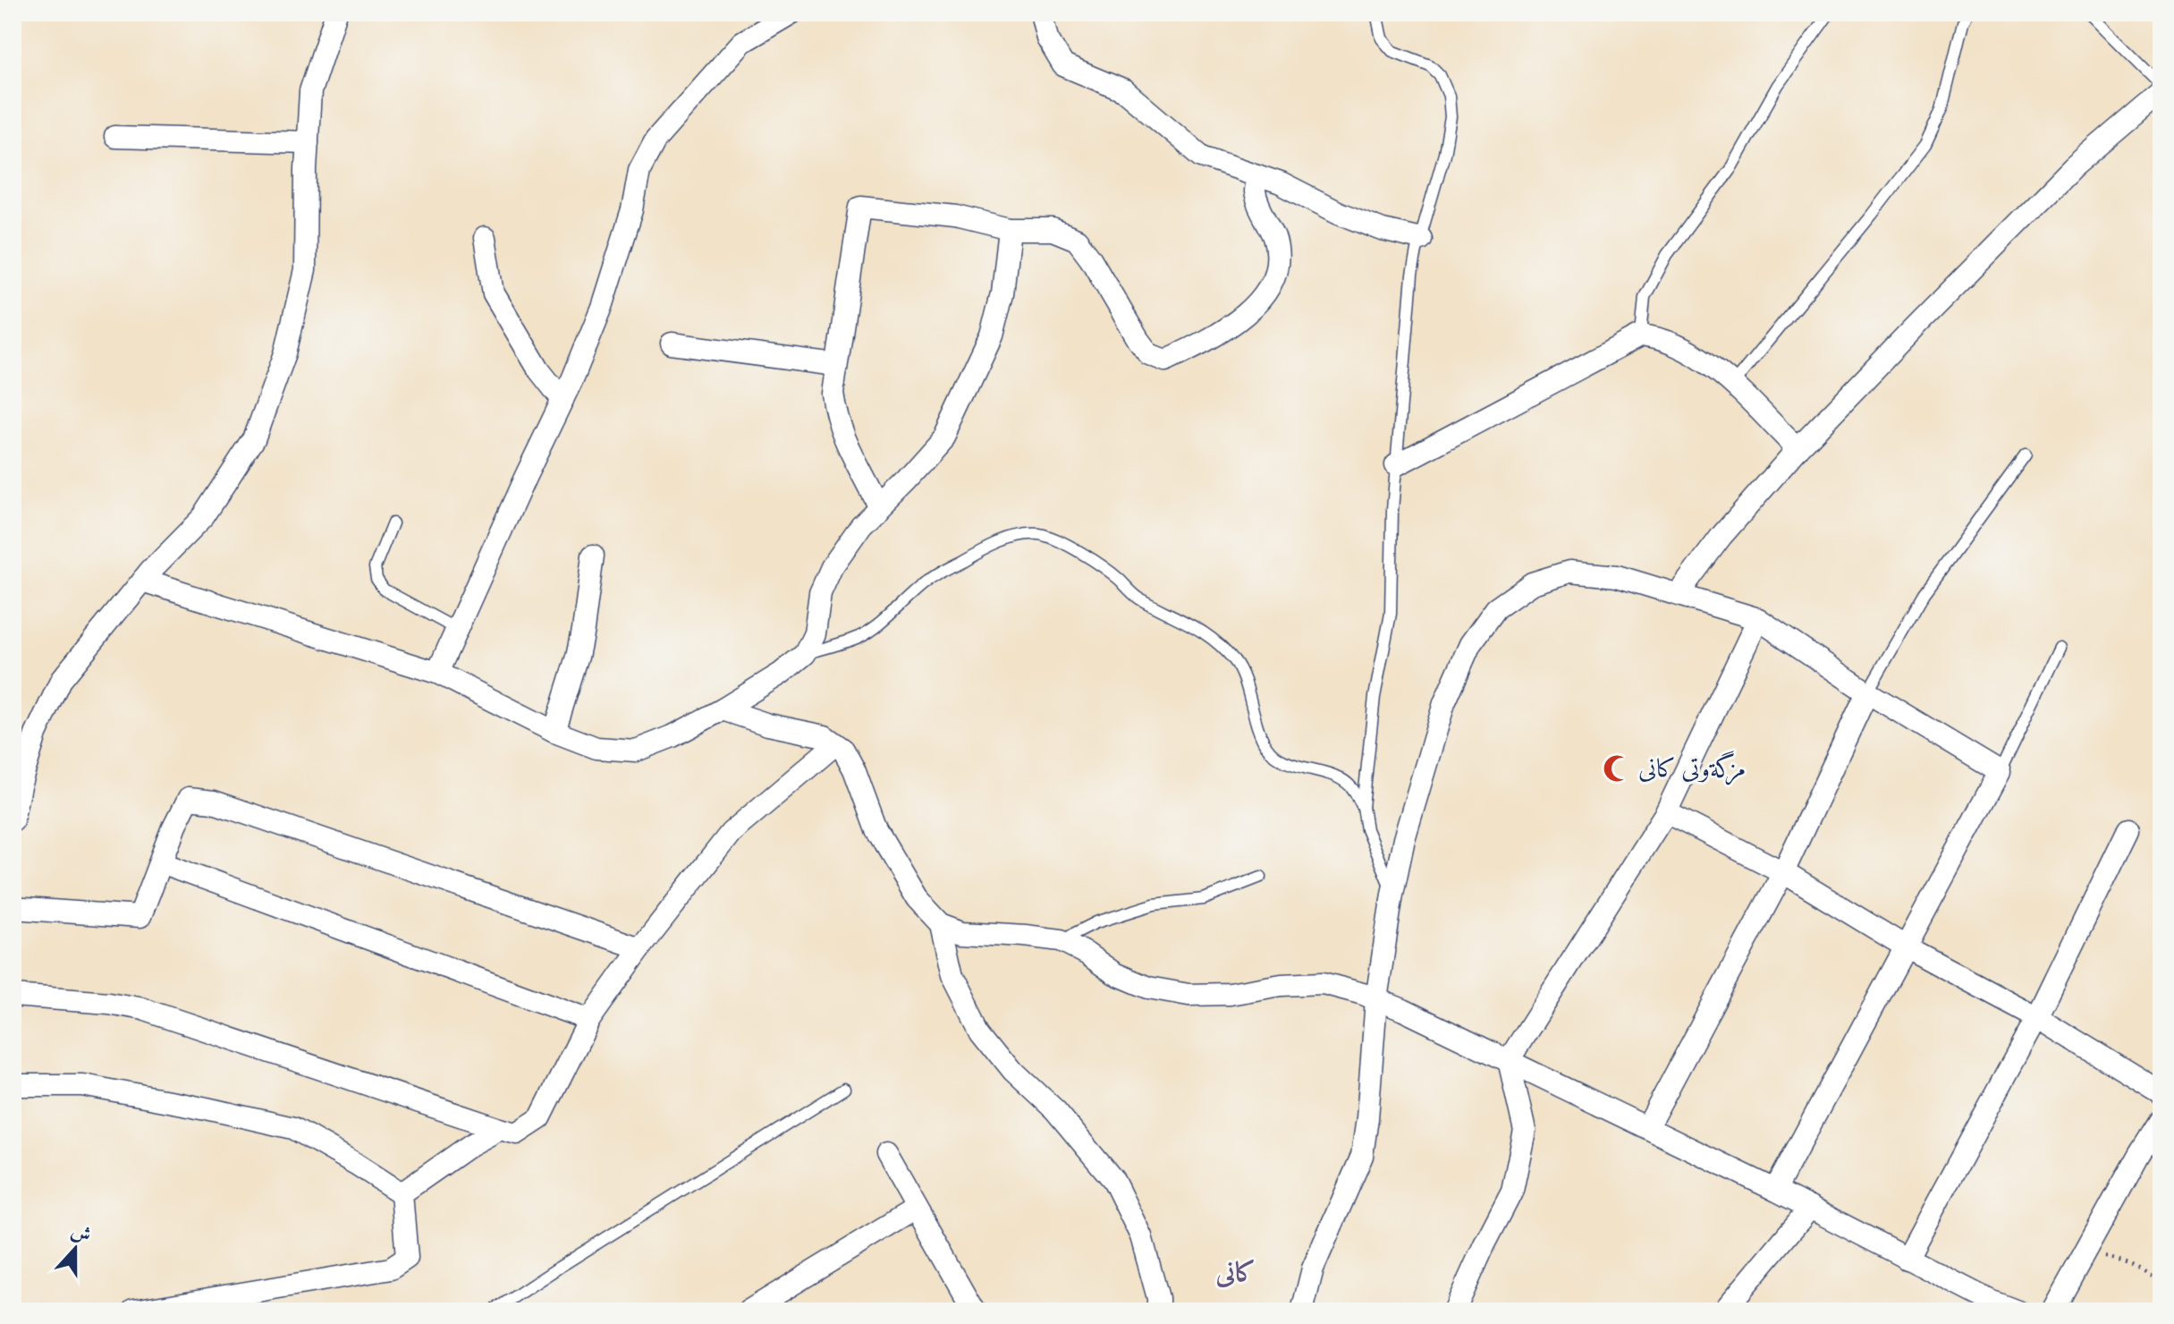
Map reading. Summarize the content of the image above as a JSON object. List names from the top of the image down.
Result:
{
  "districts": ["کانی"],
  "places": {
    "mosque": ["مزگةوتی کانی"]
  },
  "north": "top"
}
